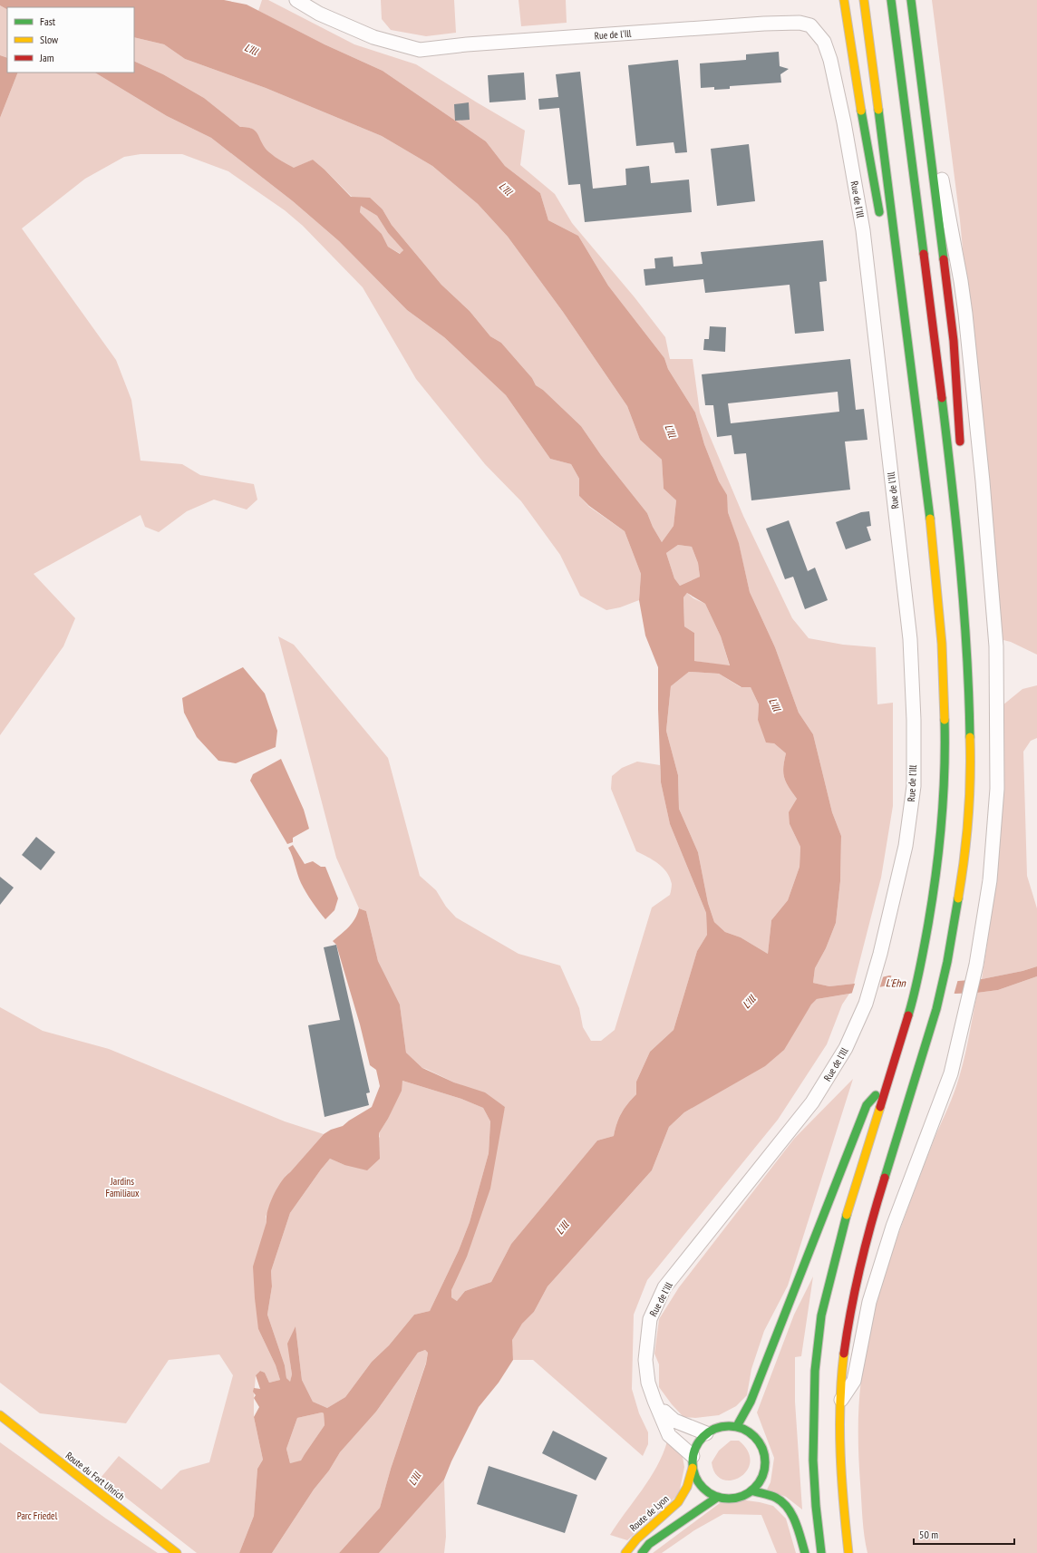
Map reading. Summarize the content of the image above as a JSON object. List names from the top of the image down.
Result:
{
  "streets": {
    "main road": ["Route du Fort Uhrich", "Route de Lyon"],
    "street": ["Rue de l'Ill"]
  },
  "crossings": [
    ["Rue de l'Ill", "Route de Lyon"]
  ],
  "water": ["L'Ill", "L'Ehn"],
  "parks": ["Jardins Familiaux", "Parc Friedel"],
  "legend": ["Fast", "Slow", "Jam"],
  "scale_bar": "50 m"
}
